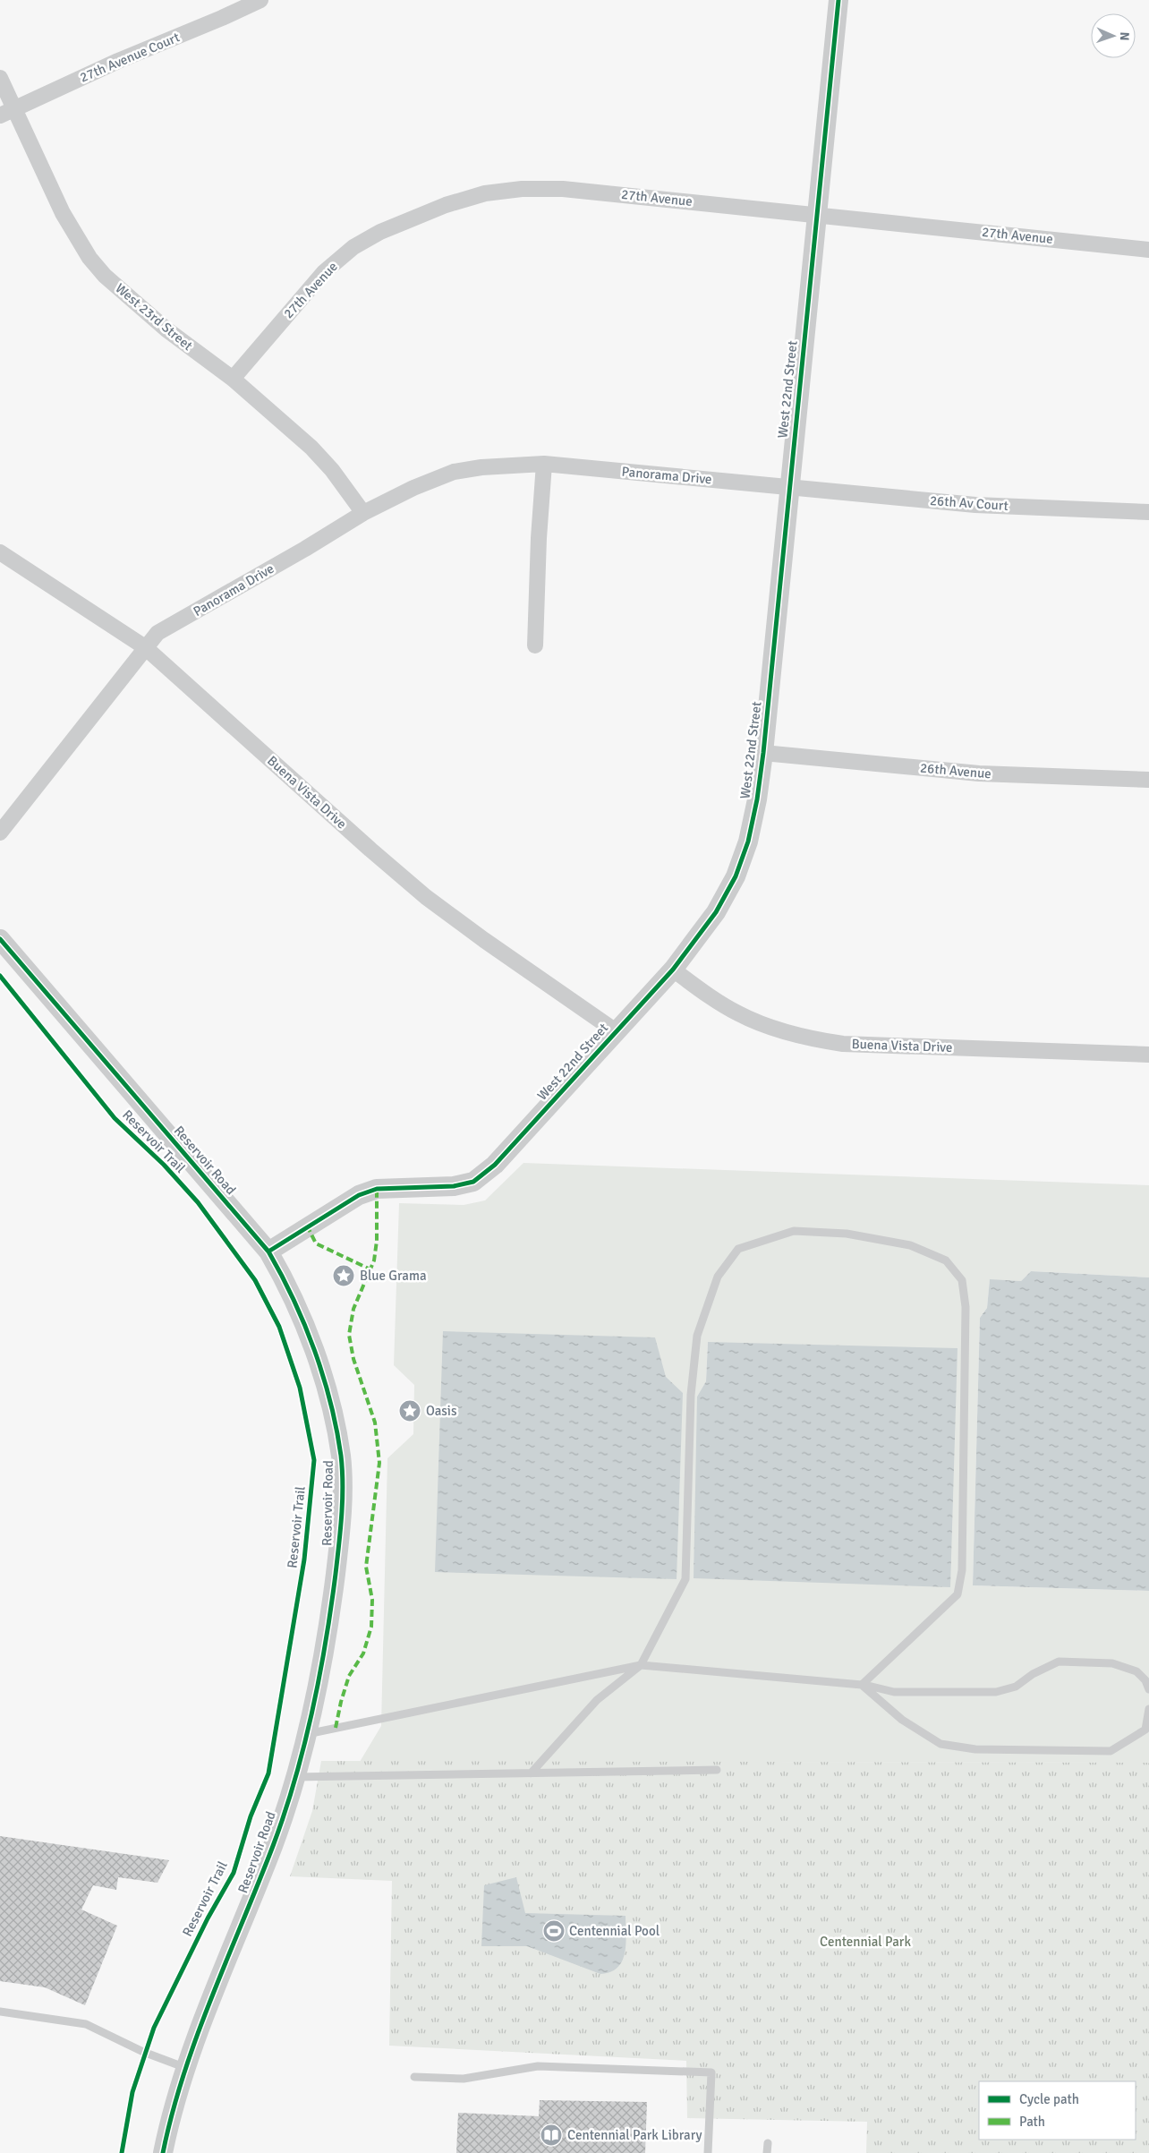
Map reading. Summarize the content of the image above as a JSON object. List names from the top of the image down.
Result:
{
  "streets": {
    "street": [
      "27th Avenue Court",
      "27th Avenue",
      "West 23rd Street",
      "West 22nd Street",
      "Panorama Drive",
      "26th Av Court",
      "26th Avenue",
      "Buena Vista Drive",
      "Reservoir Road"
    ],
    "cycle path": ["Reservoir Trail"]
  },
  "crossings": [
    ["27th Avenue Court", "West 23rd Street"],
    ["27th Avenue", "West 23rd Street"],
    ["27th Avenue", "West 22nd Street"],
    ["West 23rd Street", "Panorama Drive"],
    ["West 22nd Street", "Panorama Drive"],
    ["West 22nd Street", "26th Av Court"],
    ["West 22nd Street", "26th Avenue"],
    ["West 22nd Street", "Buena Vista Drive"],
    ["West 22nd Street", "Reservoir Road"],
    ["Panorama Drive", "26th Av Court"],
    ["Panorama Drive", "Buena Vista Drive"]
  ],
  "parks": ["Centennial Park"],
  "places": {
    "place": ["Blue Grama", "Oasis"],
    "sports": ["Centennial Pool"],
    "library": ["Centennial Park Library"]
  },
  "legend": ["Cycle path", "Path"],
  "north": "right"
}
